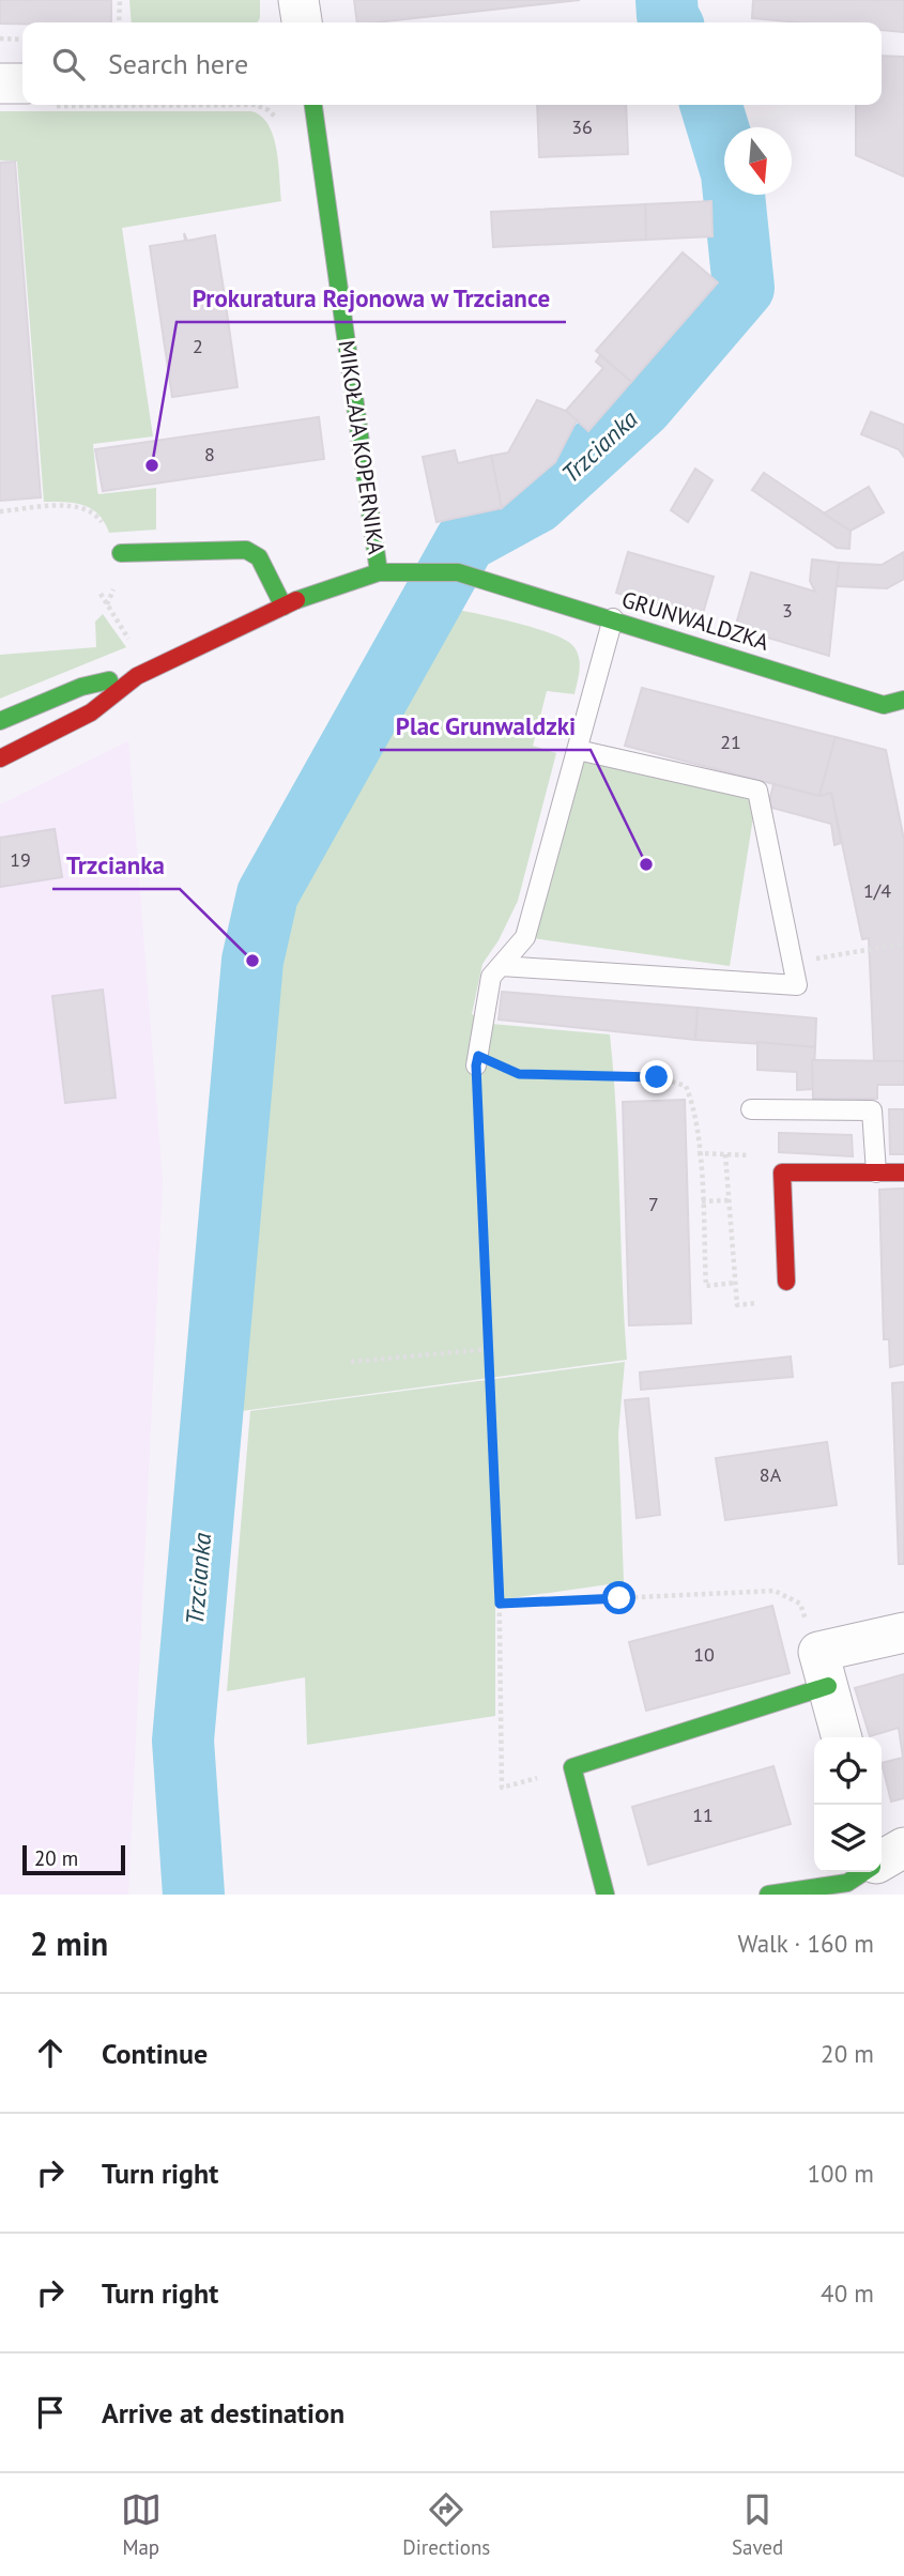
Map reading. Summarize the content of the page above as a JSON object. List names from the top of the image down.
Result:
{
  "streets": {
    "street": ["MIKOŁAJA KOPERNIKA", "GRUNWALDZKA"]
  },
  "crossings": [
    ["MIKOŁAJA KOPERNIKA", "GRUNWALDZKA"]
  ],
  "water": ["Trzcianka"],
  "places": ["Prokuratura Rejonowa w Trzciance", "Plac Grunwaldzki", "Trzcianka"],
  "house_numbers": [
    "36",
    "2",
    "8",
    "3",
    "21",
    "19",
    "1/4",
    "7",
    "8A",
    "10",
    "11"
  ],
  "scale_bar": "20 m",
  "north": "bottom",
  "page": {
    "search": "Search here",
    "scale": "20 m",
    "heading": ["2 min", "Walk · 160 m"],
    "list": [
      ["Continue", "20 m"],
      ["Turn right", "100 m"],
      ["Turn right", "40 m"],
      "Arrive at destination"
    ],
    "nav": ["Map", "Directions", "Saved"]
  }
}
